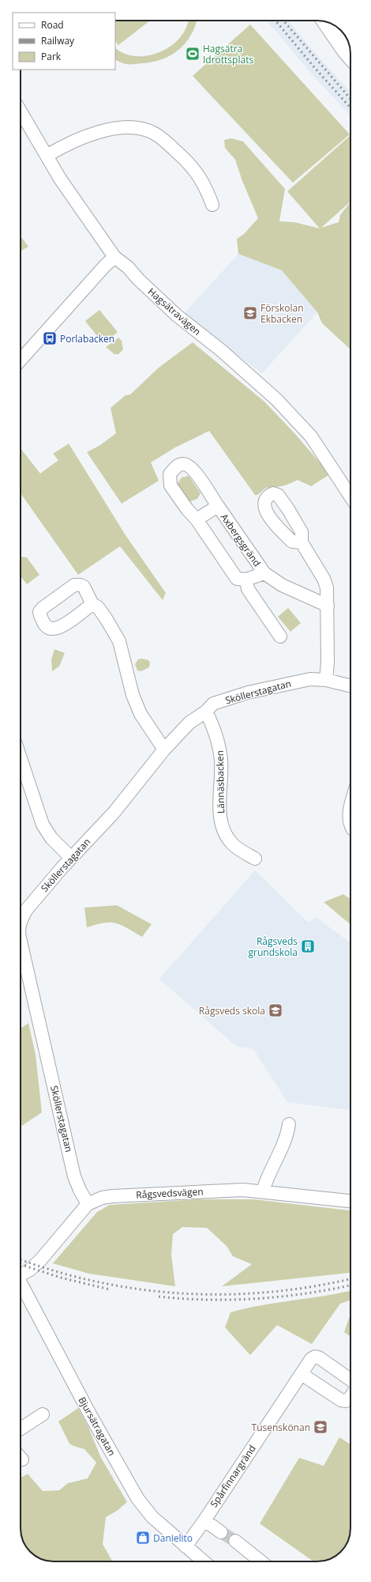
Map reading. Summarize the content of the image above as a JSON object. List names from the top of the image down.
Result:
{
  "streets": {
    "street": [
      "Hagsätravägen",
      "Axbergsgränd",
      "Sköllerstagatan",
      "Lännäsbacken",
      "Rågsvedsvägen",
      "Bjursätragatan",
      "Spårfinnargränd"
    ]
  },
  "crossings": [
    ["Sköllerstagatan", "Lännäsbacken"],
    ["Sköllerstagatan", "Rågsvedsvägen"],
    ["Bjursätragatan", "Spårfinnargränd"]
  ],
  "places": {
    "sports": ["Hagsätra Idrottsplats"],
    "school or university": ["Förskolan Ekbacken", "Rågsveds skola", "Tusenskönan"],
    "bus stop": ["Porlabacken"],
    "building": ["Rågsveds grundskola"],
    "shop": ["Danielito"]
  },
  "legend": ["Road", "Railway", "Park"]
}
